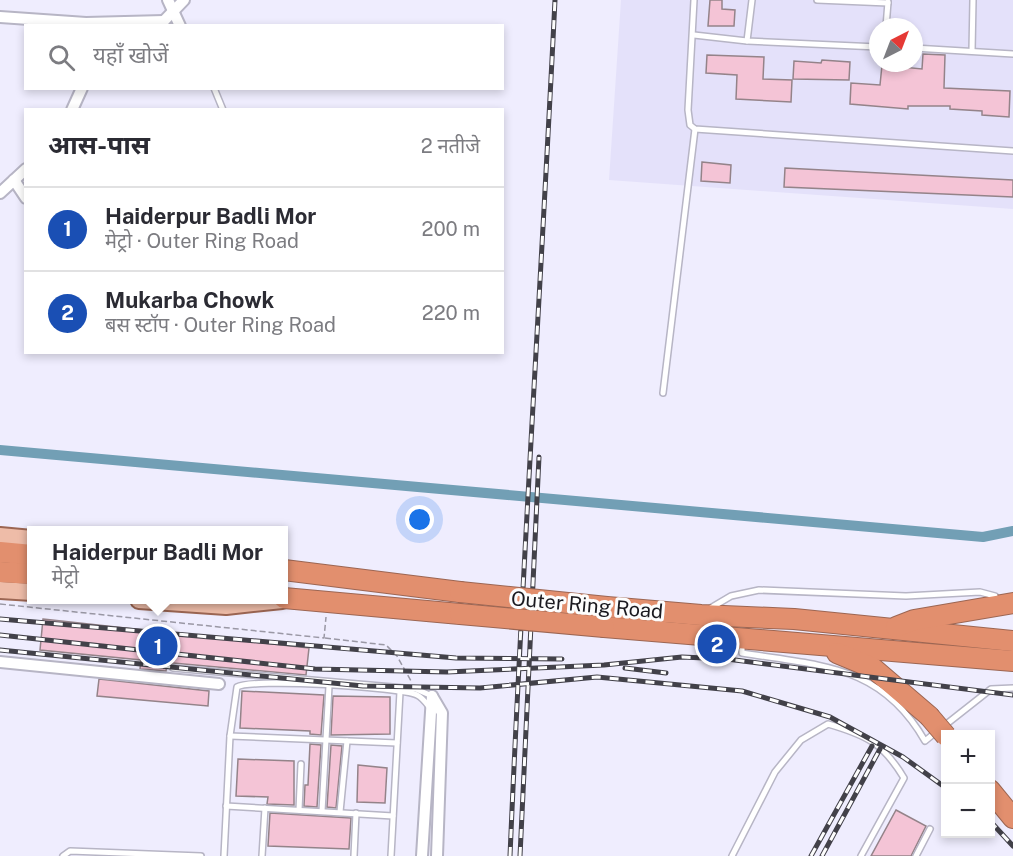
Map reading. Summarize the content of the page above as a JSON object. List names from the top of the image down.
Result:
{
  "streets": {
    "highway": ["Outer Ring Road"]
  },
  "north": "top right",
  "page": {
    "search": "यहाँ खोजें",
    "heading": ["आस-पास", "2 नतीजे"],
    "list": [
      {
        "mark": "1",
        "name": "Haiderpur Badli Mor",
        "note": "मेट्रो · Outer Ring Road",
        "value": "200 m"
      },
      {
        "mark": "2",
        "name": "Mukarba Chowk",
        "note": "बस स्टॉप · Outer Ring Road",
        "value": "220 m"
      }
    ],
    "popup": ["Haiderpur Badli Mor", "मेट्रो"],
    "pins": ["2", "1"],
    "map_buttons": ["+", "−"]
  }
}
